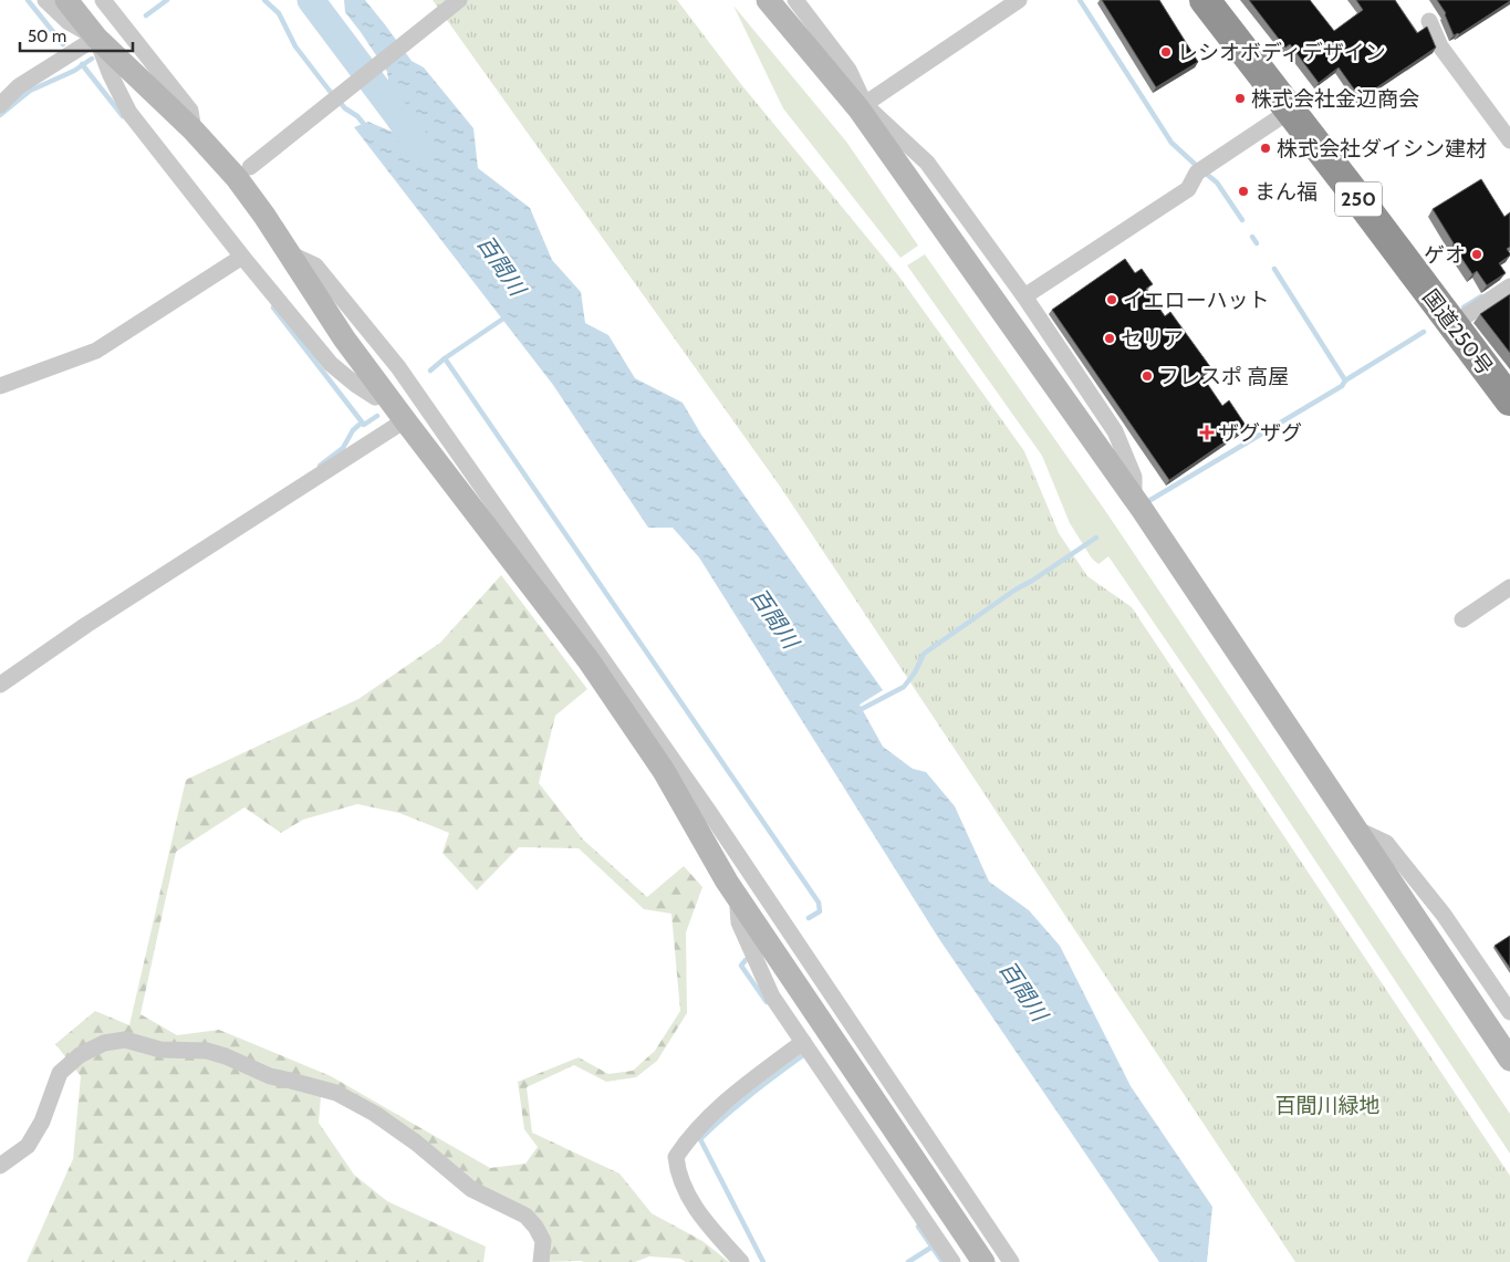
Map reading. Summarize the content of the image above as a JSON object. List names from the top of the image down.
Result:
{
  "streets": {
    "highway": ["250", "国道250号"]
  },
  "water": ["百間川"],
  "parks": ["百間川緑地"],
  "places": {
    "other": [
      "レシオボディデザイン",
      "株式会社金辺商会",
      "株式会社ダイシン建材",
      "まん福",
      "ゲオ",
      "イエローハット",
      "セリア",
      "フレスポ 高屋"
    ],
    "health": ["ザグザグ"]
  },
  "scale_bar": "50 m"
}
